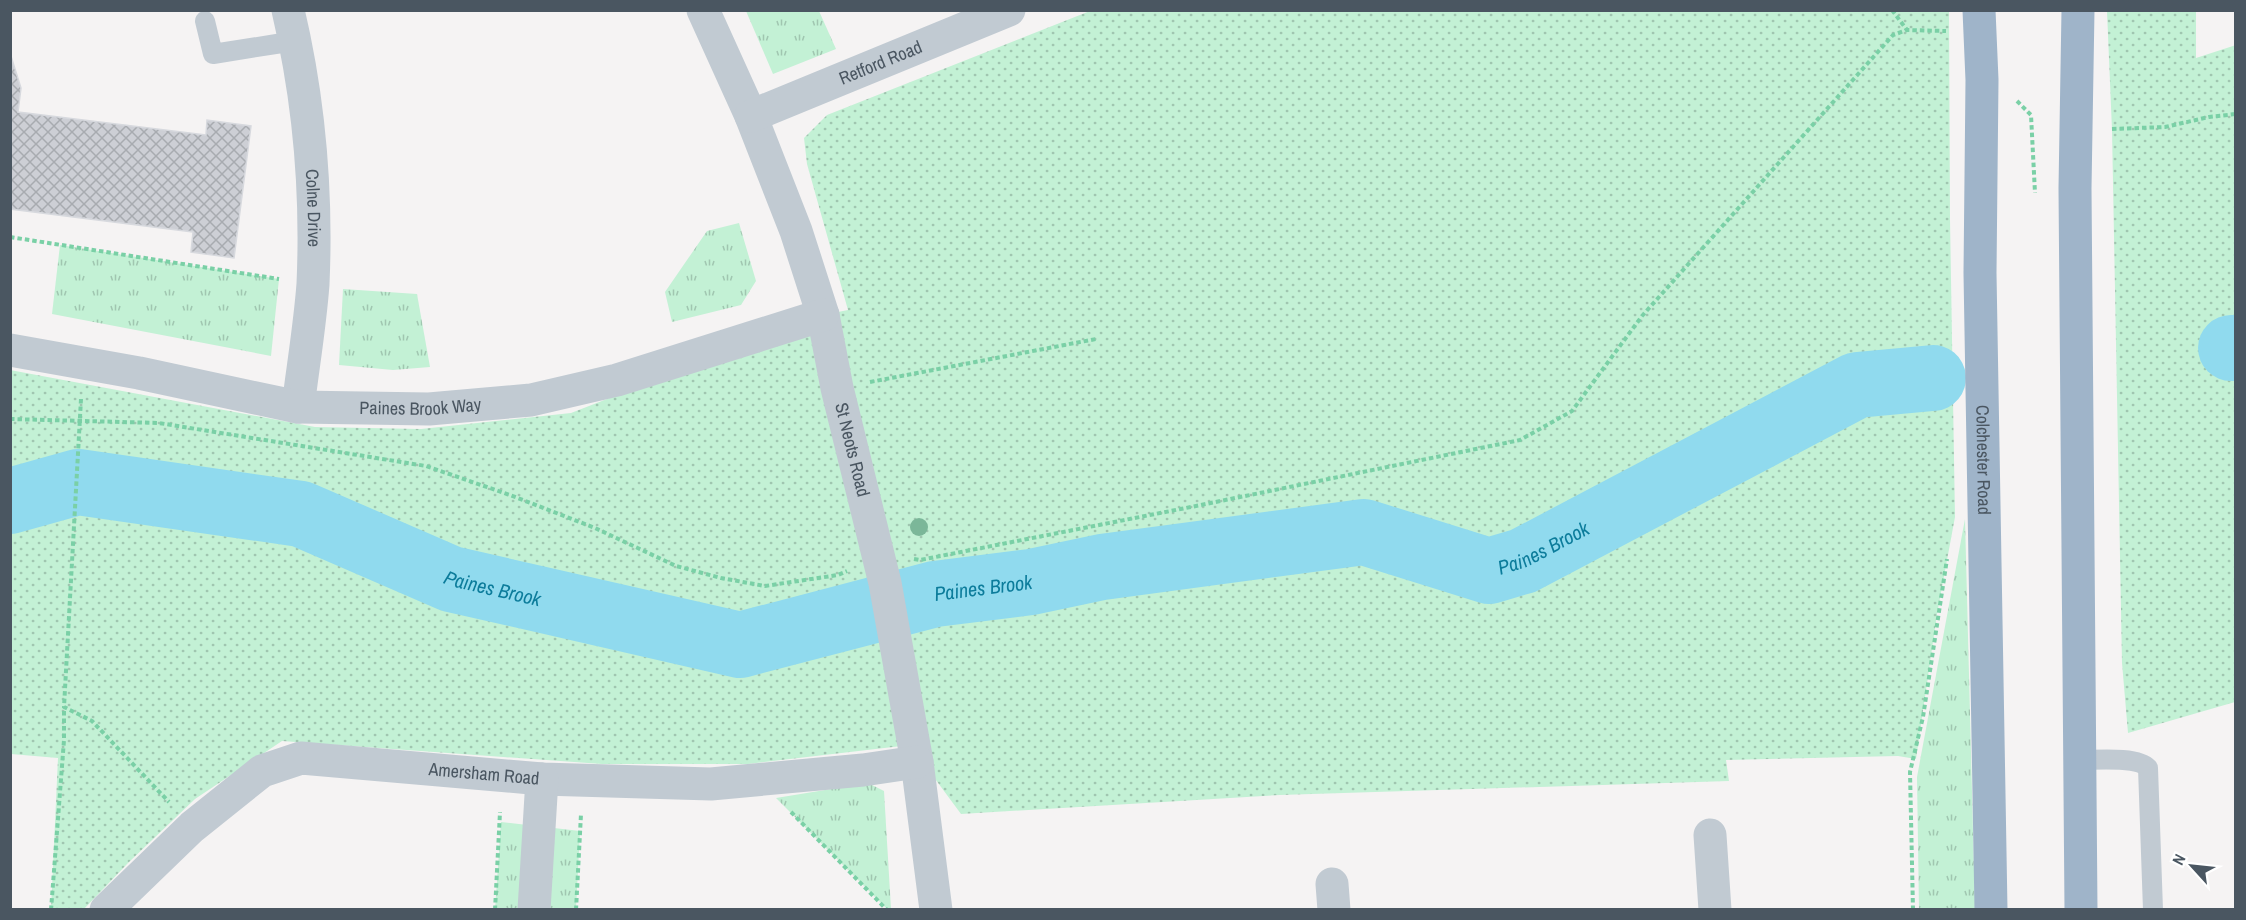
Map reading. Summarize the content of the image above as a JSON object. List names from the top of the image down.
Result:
{
  "streets": {
    "highway": ["Colchester Road"],
    "street": [
      "Retford Road",
      "Colne Drive",
      "Paines Brook Way",
      "St Neots Road",
      "Amersham Road"
    ]
  },
  "crossings": [
    ["Retford Road", "St Neots Road"],
    ["Colne Drive", "Paines Brook Way"],
    ["Paines Brook Way", "St Neots Road"],
    ["St Neots Road", "Amersham Road"]
  ],
  "water": ["Paines Brook"],
  "north": "top left"
}
